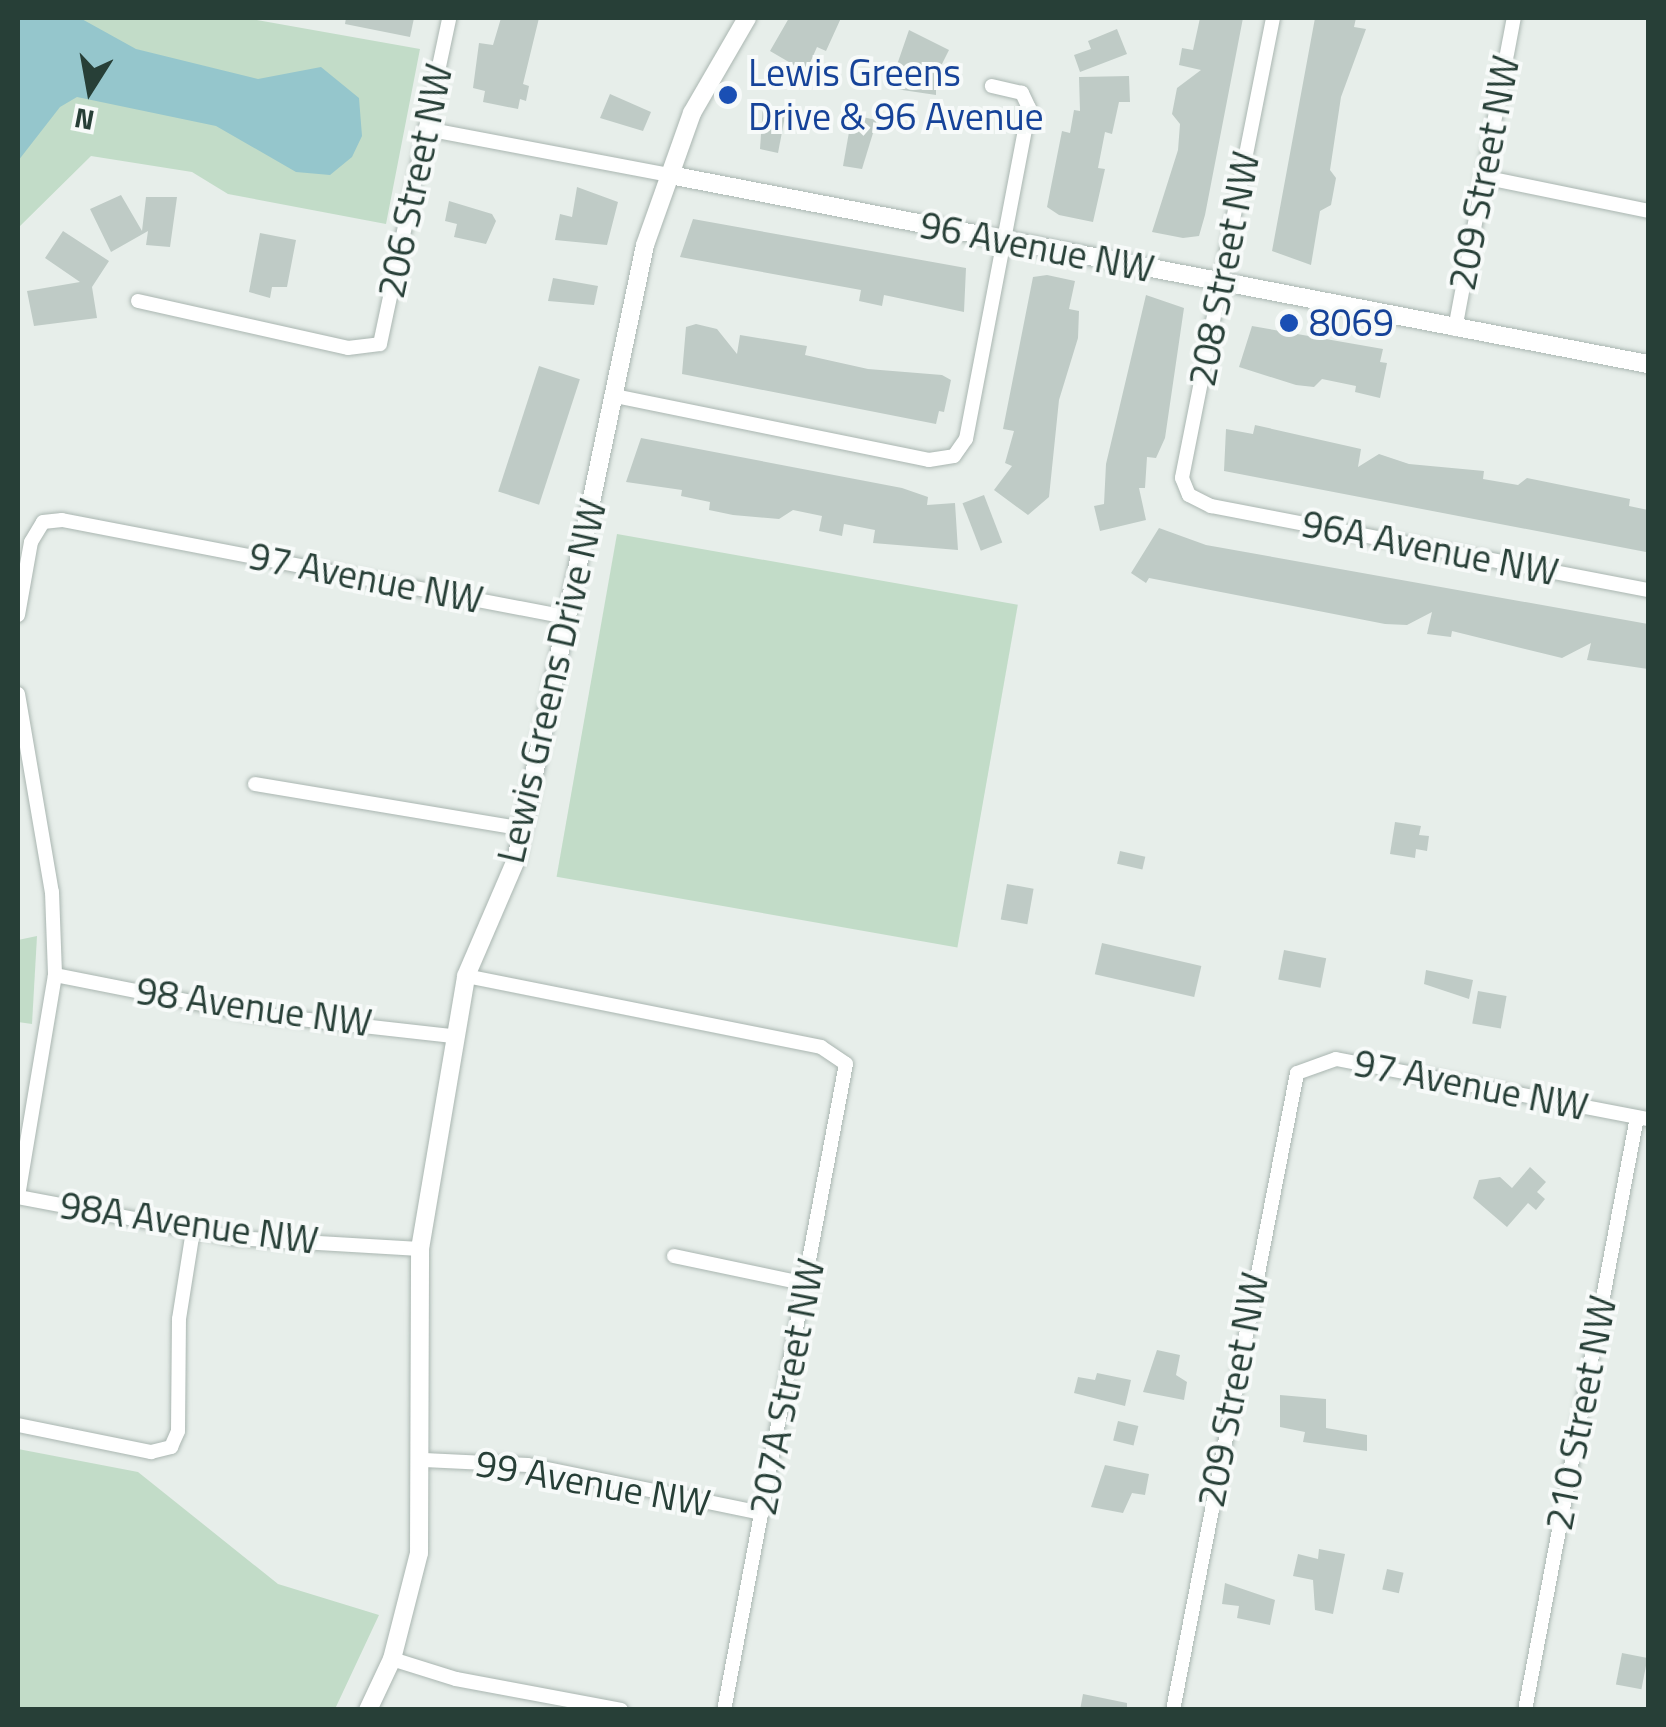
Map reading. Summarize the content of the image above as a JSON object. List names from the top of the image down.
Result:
{
  "streets": {
    "street": [
      "209 Street NW",
      "206 Street NW",
      "96 Avenue NW",
      "208 Street NW",
      "96A Avenue NW",
      "97 Avenue NW",
      "Lewis Greens Drive NW",
      "98 Avenue NW",
      "98A Avenue NW",
      "207A Street NW",
      "210 Street NW",
      "99 Avenue NW"
    ]
  },
  "crossings": [
    ["209 Street NW", "96 Avenue NW"],
    ["209 Street NW", "97 Avenue NW"],
    ["206 Street NW", "96 Avenue NW"],
    ["96 Avenue NW", "208 Street NW"],
    ["96 Avenue NW", "Lewis Greens Drive NW"],
    ["208 Street NW", "96A Avenue NW"],
    ["97 Avenue NW", "Lewis Greens Drive NW"],
    ["97 Avenue NW", "210 Street NW"],
    ["Lewis Greens Drive NW", "98 Avenue NW"],
    ["Lewis Greens Drive NW", "98A Avenue NW"],
    ["Lewis Greens Drive NW", "207A Street NW"],
    ["Lewis Greens Drive NW", "99 Avenue NW"],
    ["207A Street NW", "99 Avenue NW"]
  ],
  "places": ["Lewis Greens Drive & 96 Avenue", "8069"],
  "north": "bottom"
}
